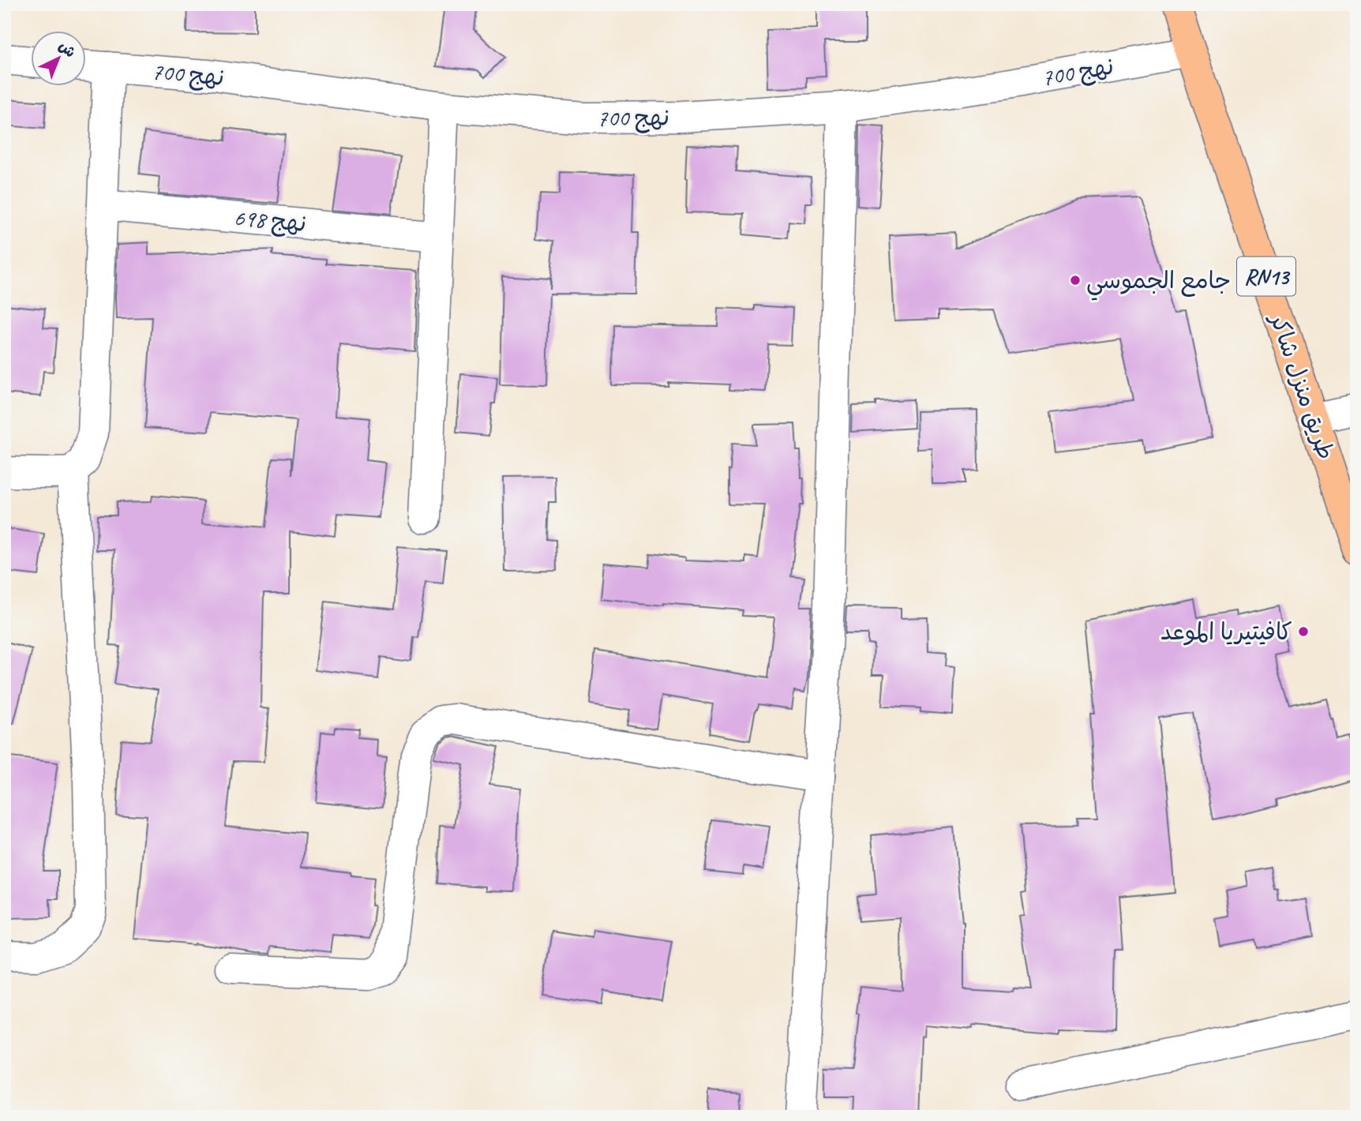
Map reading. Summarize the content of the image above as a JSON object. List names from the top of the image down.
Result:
{
  "streets": {
    "main road": ["RN13", "طريق منزل شاكر"],
    "street": ["نهج 700", "نهج 698"]
  },
  "crossings": [
    ["نهج 700", "طريق منزل شاكر"]
  ],
  "places": ["جامع الجموسي", "كافيتيريا الموعد"],
  "north": "top right"
}
